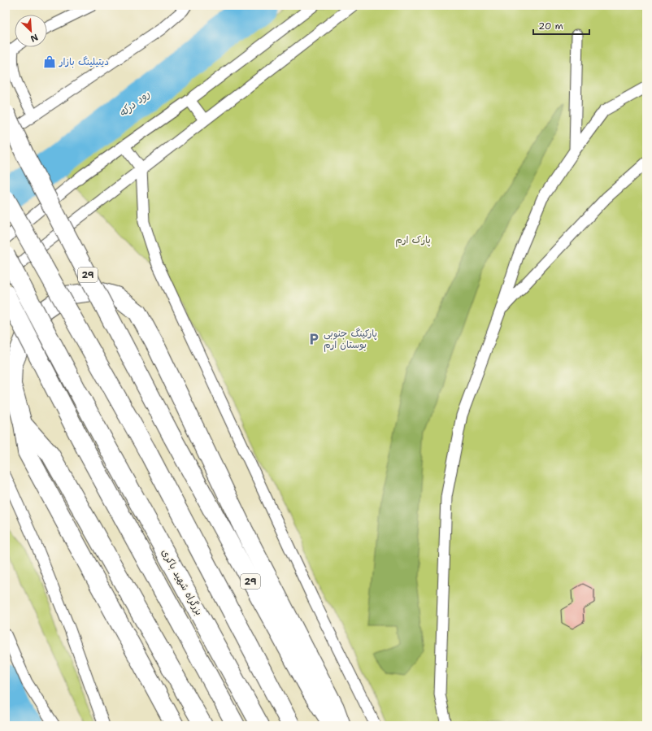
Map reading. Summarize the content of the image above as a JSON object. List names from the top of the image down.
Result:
{
  "streets": {
    "highway": ["29", "بزرگراه شهید باکری"]
  },
  "water": ["رود درکه"],
  "parks": ["پارک ارم"],
  "places": {
    "shop": ["دیتیلینگ بازار"],
    "parking": ["پارکینگ جنوبی بوستان ارم"]
  },
  "scale_bar": "20 m",
  "north": "bottom right"
}
